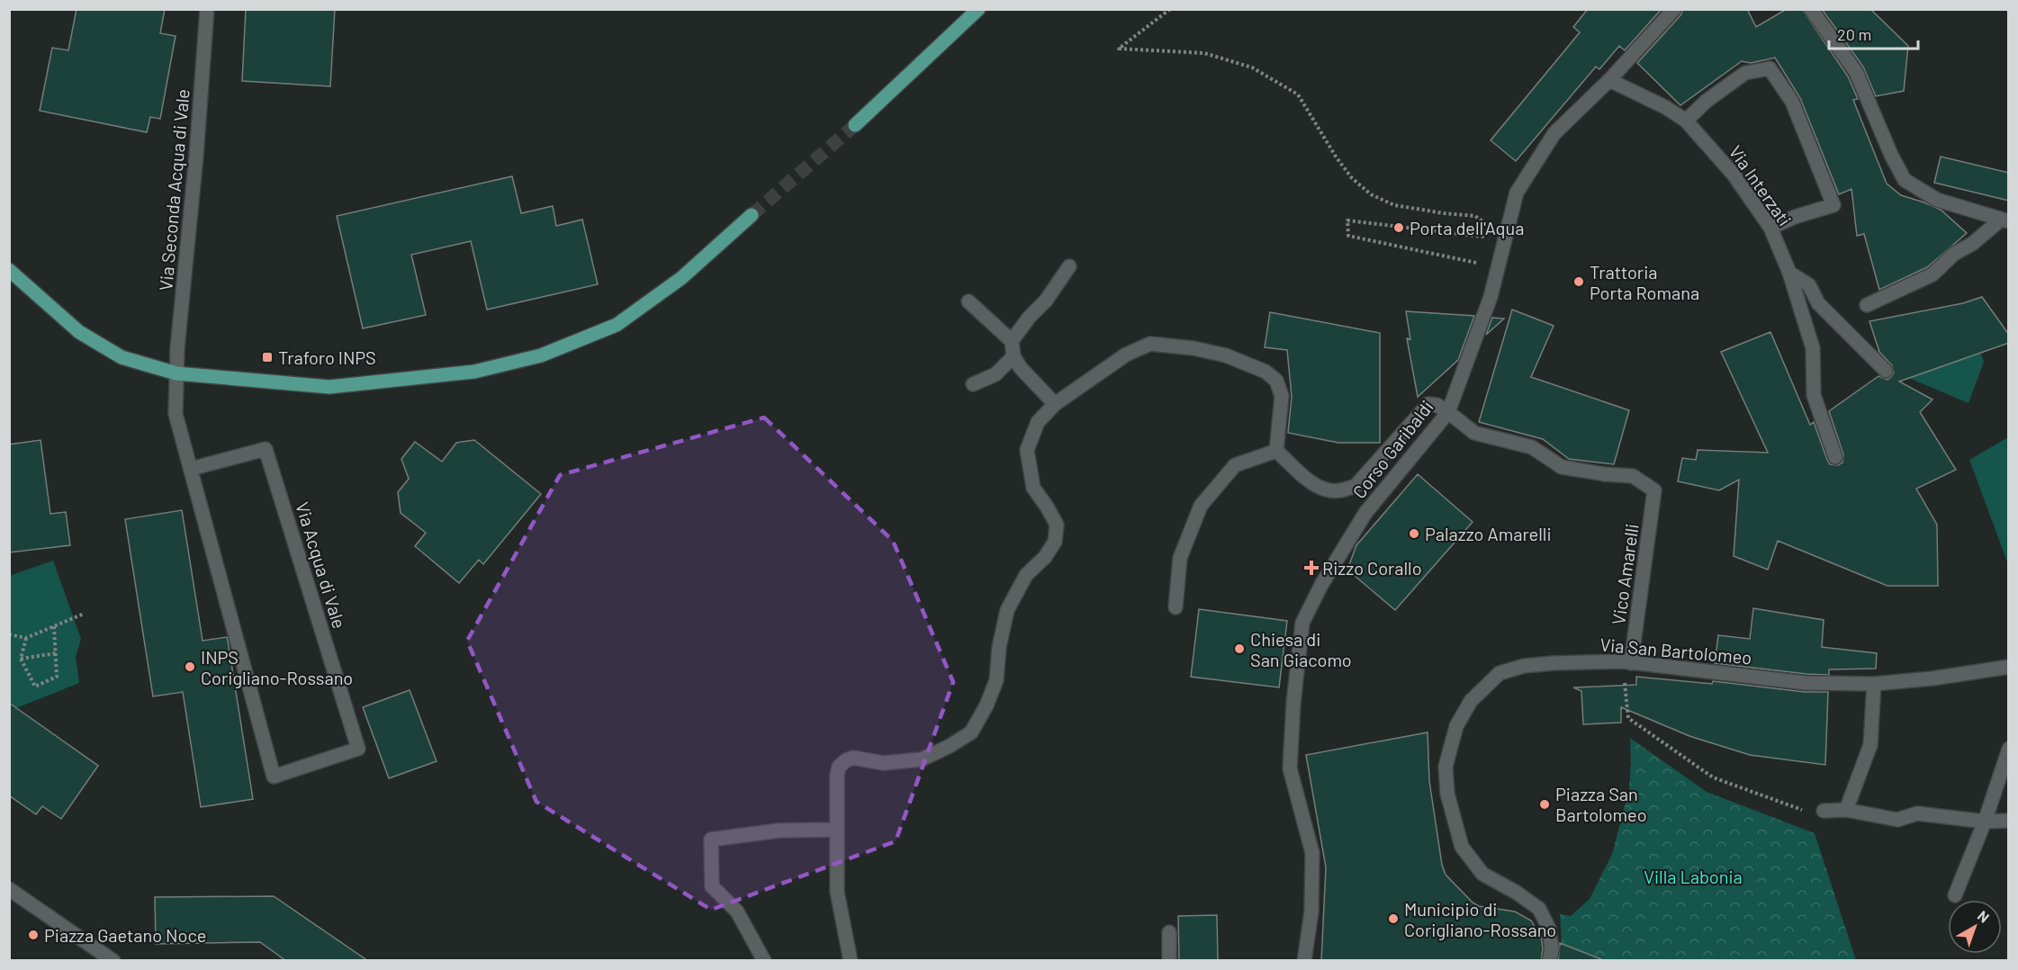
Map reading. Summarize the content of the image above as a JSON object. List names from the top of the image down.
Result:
{
  "streets": {
    "street": [
      "Via Interzati",
      "Via Seconda Acqua di Vale",
      "Corso Garibaldi",
      "Via Acqua di Vale",
      "Vico Amarelli",
      "Via San Bartolomeo"
    ]
  },
  "crossings": [
    ["Via Interzati", "Corso Garibaldi"],
    ["Via Seconda Acqua di Vale", "Via Acqua di Vale"],
    ["Corso Garibaldi", "Vico Amarelli"],
    ["Vico Amarelli", "Via San Bartolomeo"]
  ],
  "parks": ["Villa Labonia"],
  "places": {
    "other": [
      "Porta dell'Aqua",
      "Trattoria Porta Romana",
      "Palazzo Amarelli",
      "Chiesa di San Giacomo",
      "INPS Corigliano-Rossano",
      "Piazza San Bartolomeo",
      "Municipio di Corigliano-Rossano",
      "Piazza Gaetano Noce"
    ],
    "transit": ["Traforo INPS"],
    "health": ["Rizzo Corallo"]
  },
  "scale_bar": "20 m",
  "north": "top right"
}
